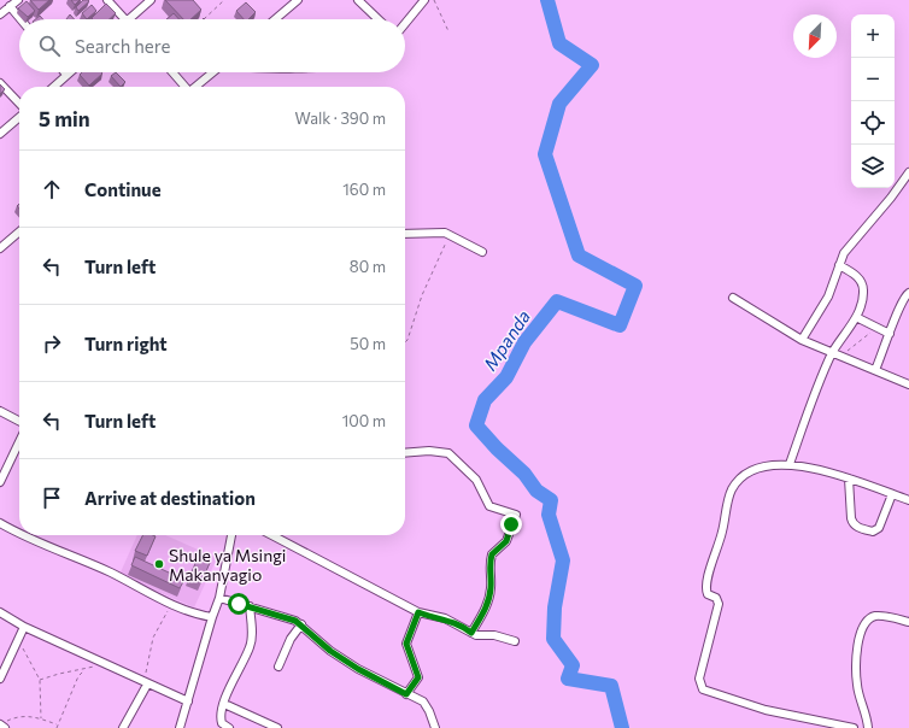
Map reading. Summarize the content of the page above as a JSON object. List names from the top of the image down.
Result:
{
  "water": ["Mpanda"],
  "places": ["Shule ya Msingi Makanyagio"],
  "north": "bottom left",
  "page": {
    "map_buttons": ["+", "−"],
    "search": "Search here",
    "heading": ["5 min", "Walk · 390 m"],
    "list": [
      ["Continue", "160 m"],
      ["Turn left", "80 m"],
      ["Turn right", "50 m"],
      ["Turn left", "100 m"],
      "Arrive at destination"
    ]
  }
}
